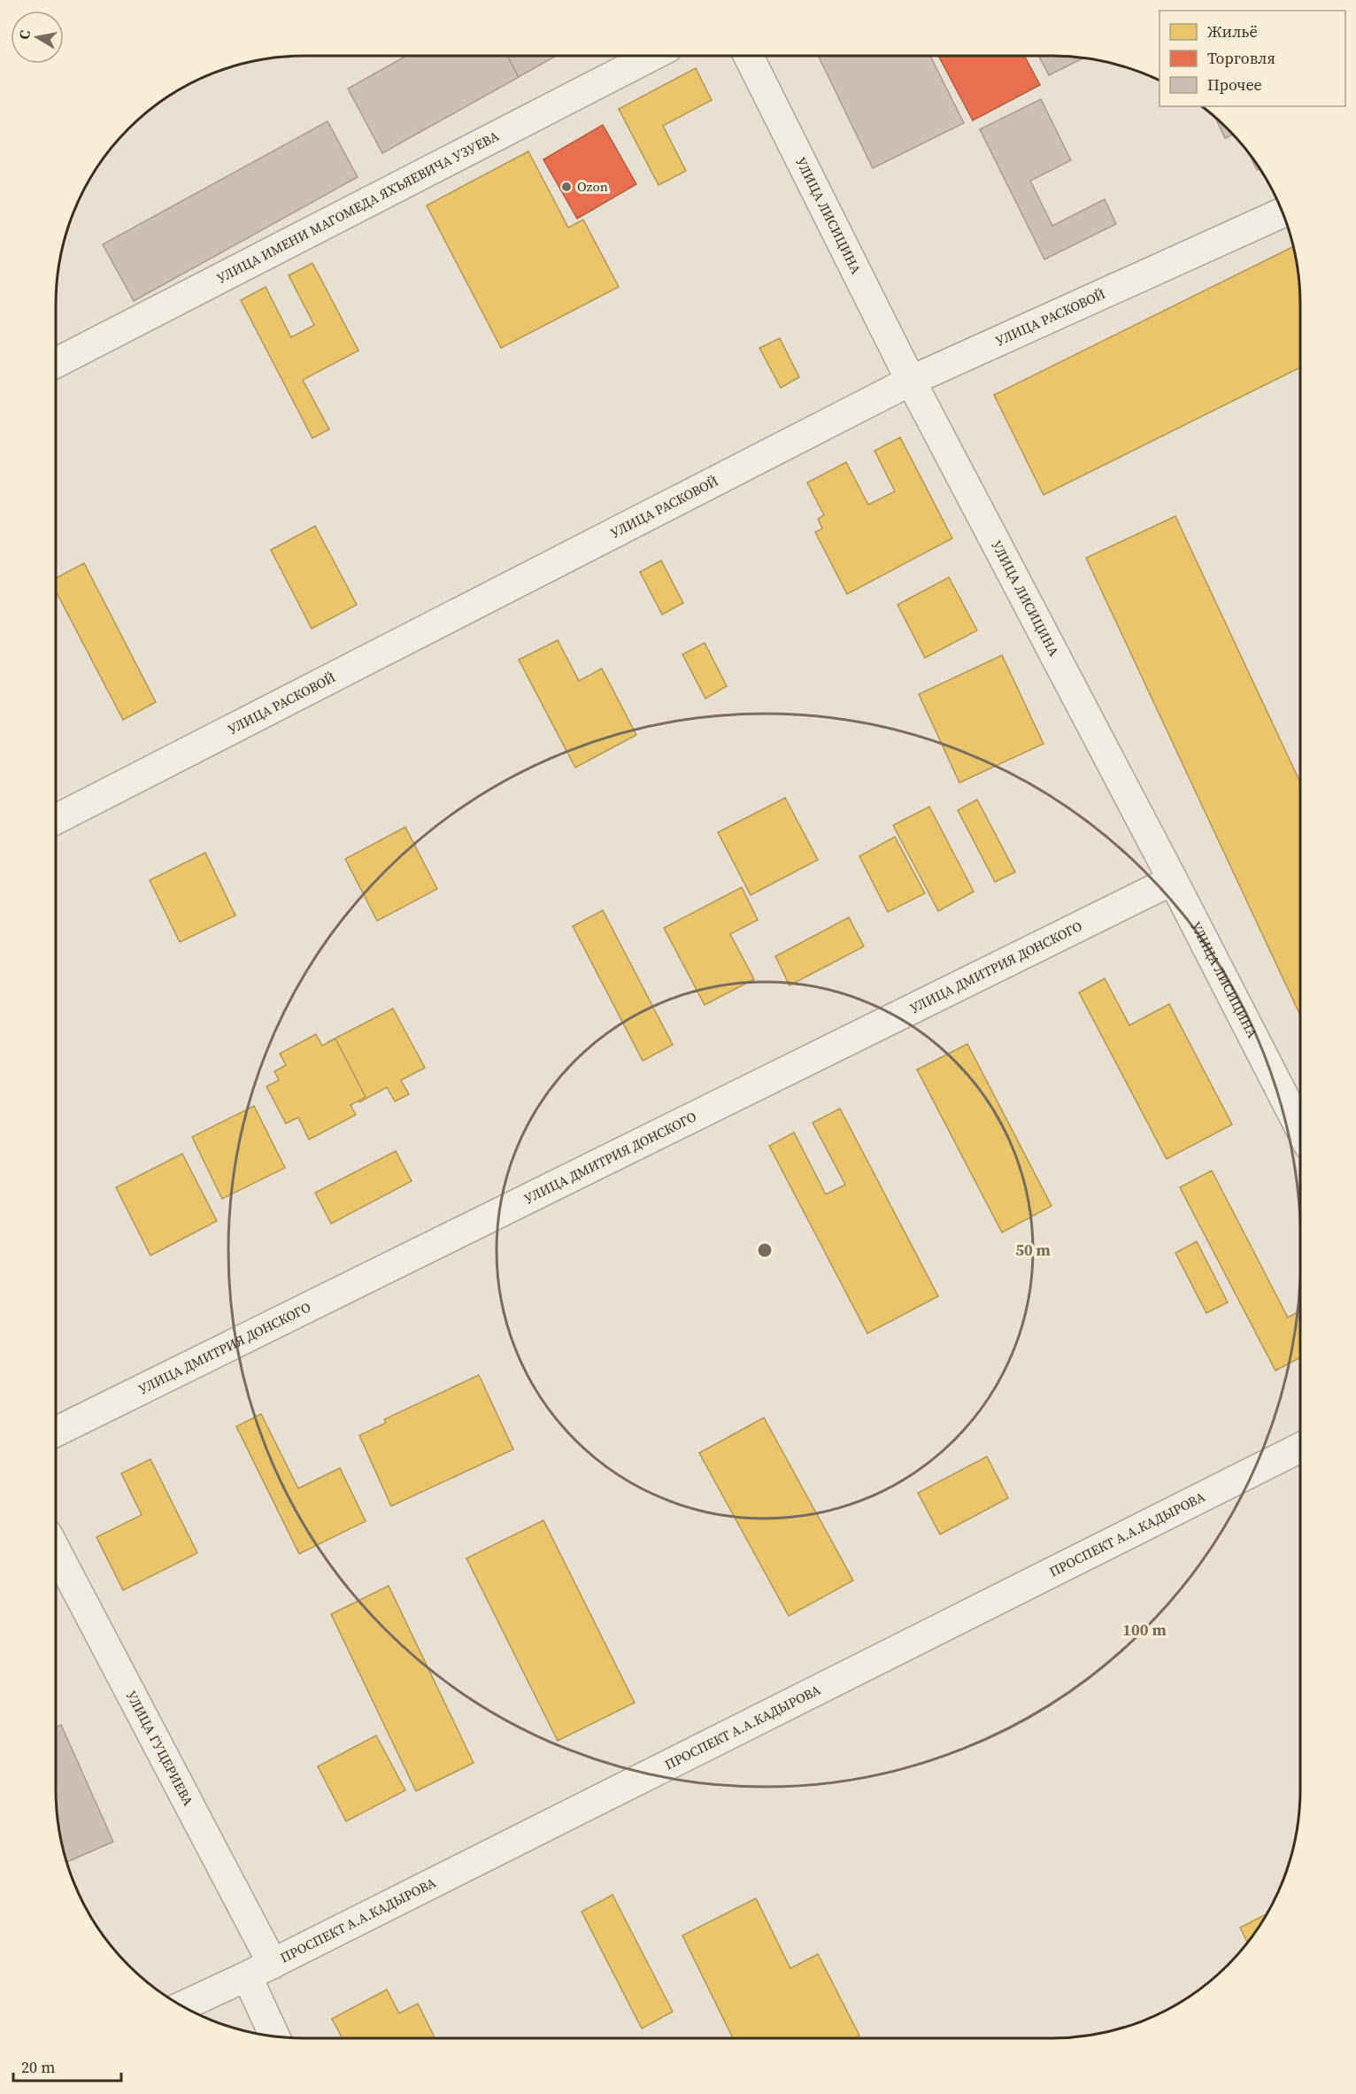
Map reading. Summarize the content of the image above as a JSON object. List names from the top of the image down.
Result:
{
  "streets": {
    "street": [
      "УЛИЦА ИМЕНИ МАГОМЕДА ЯХЪЯЕВИЧА УЗУЕВА",
      "УЛИЦА ЛИСИЦИНА",
      "УЛИЦА РАСКОВОЙ",
      "УЛИЦА ДМИТРИЯ ДОНСКОГО",
      "ПРОСПЕКТ А.А.КАДЫРОВА",
      "УЛИЦА ГУЦЕРИЕВА"
    ]
  },
  "crossings": [
    ["УЛИЦА ЛИСИЦИНА", "УЛИЦА РАСКОВОЙ"],
    ["УЛИЦА ЛИСИЦИНА", "УЛИЦА ДМИТРИЯ ДОНСКОГО"],
    ["ПРОСПЕКТ А.А.КАДЫРОВА", "УЛИЦА ГУЦЕРИЕВА"]
  ],
  "places": ["Ozon"],
  "legend": ["Жильё", "Торговля", "Прочее"],
  "scale_bar": "20 m",
  "north": "left",
  "rings": ["50 m", "100 m"]
}
